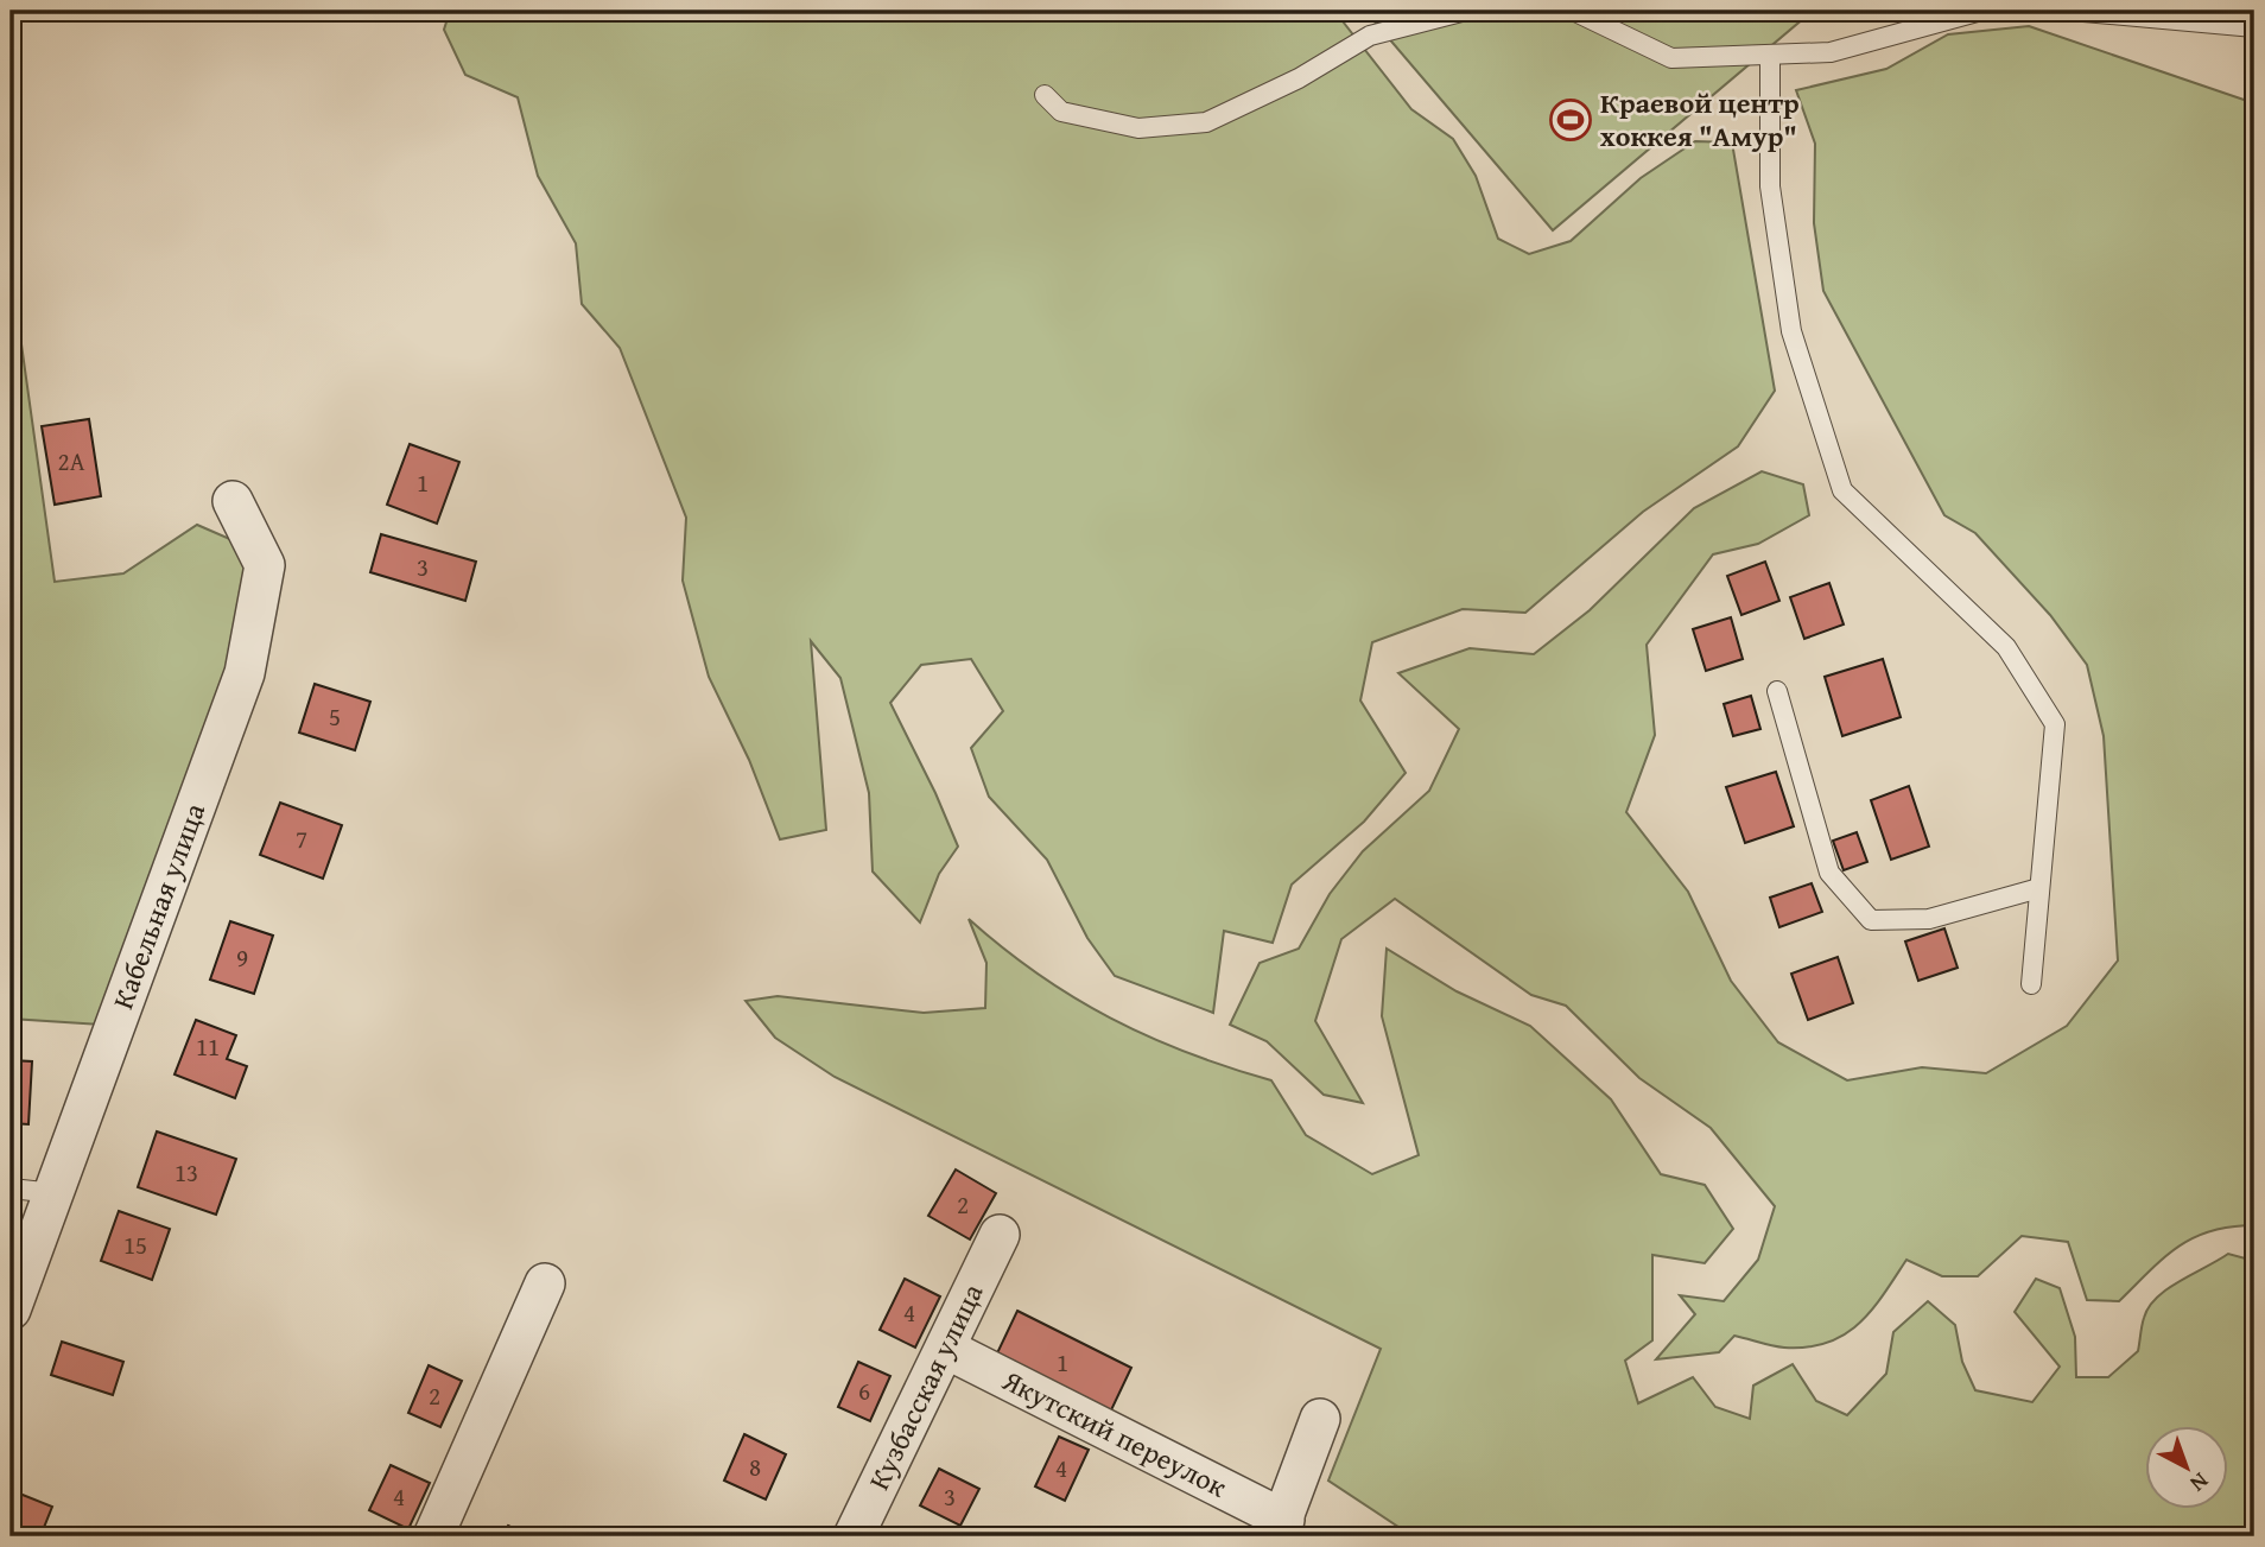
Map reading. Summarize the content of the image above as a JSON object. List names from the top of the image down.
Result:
{
  "streets": {
    "street": ["Кабельная улица", "Кузбасская улица", "Якутский переулок"]
  },
  "crossings": [
    ["Кузбасская улица", "Якутский переулок"]
  ],
  "places": {
    "sports": ["Краевой центр хоккея \"Амур\""]
  },
  "house_numbers": [
    "2А",
    "1",
    "3",
    "5",
    "7",
    "9",
    "11",
    "13",
    "2",
    "15",
    "4",
    "1",
    "6",
    "2",
    "8",
    "4",
    "4",
    "3"
  ],
  "north": "bottom right"
}
